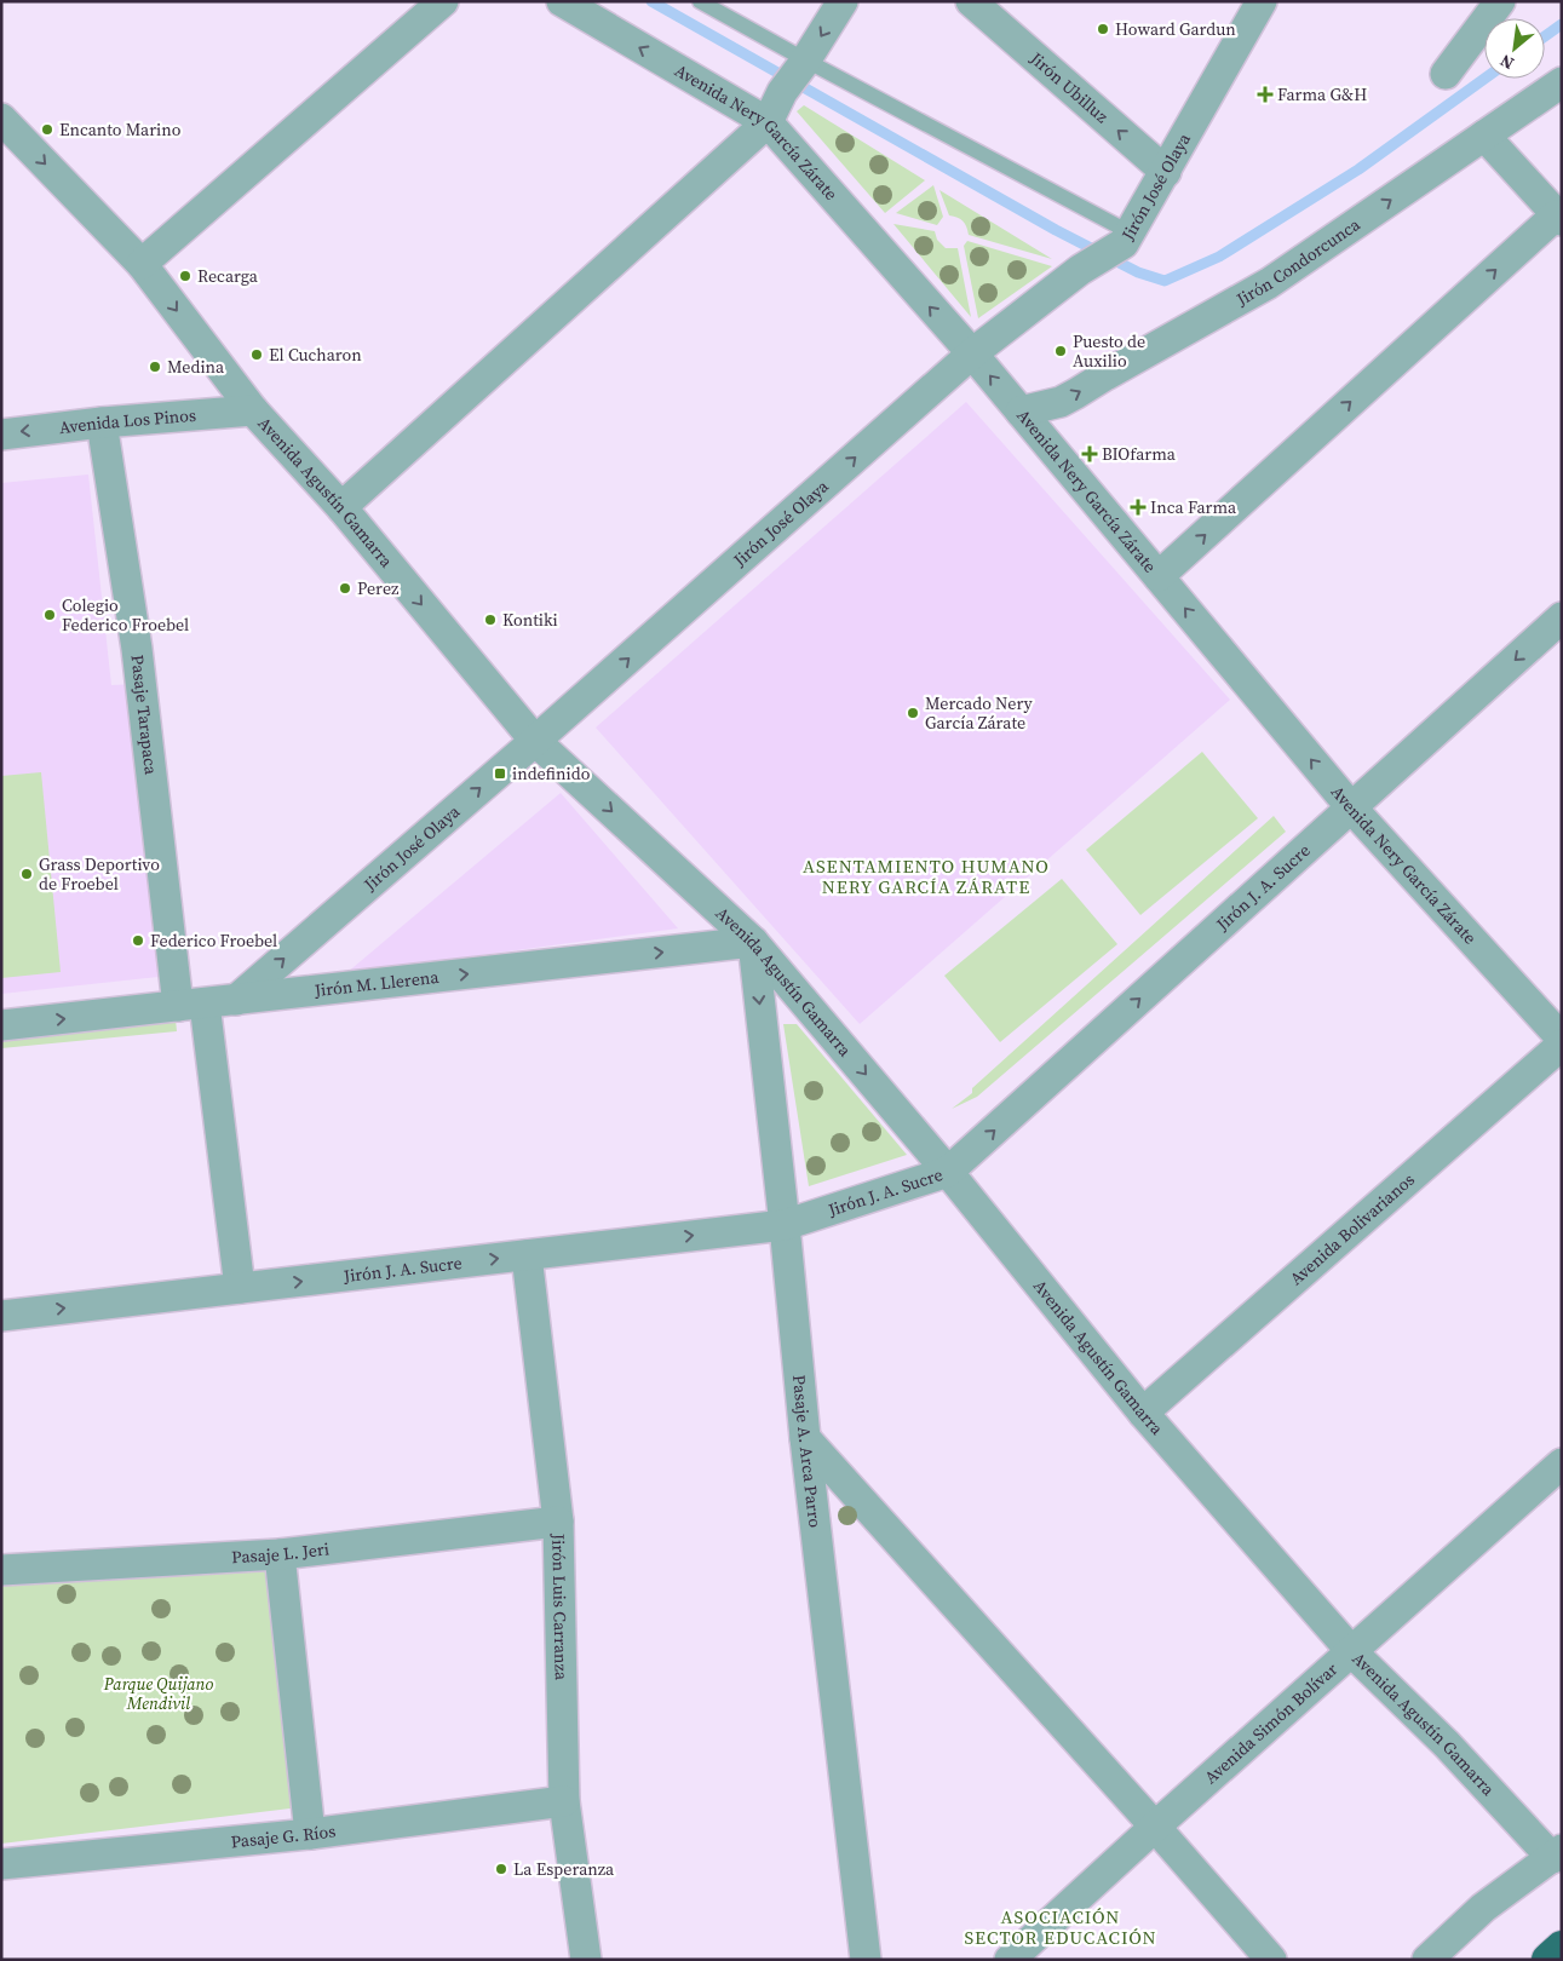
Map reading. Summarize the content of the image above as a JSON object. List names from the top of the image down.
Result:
{
  "streets": {
    "street": [
      "Jirón Ubilluz",
      "Avenida Nery García Zárate",
      "Jirón José Olaya",
      "Jirón Condorcunca",
      "Avenida Los Pinos",
      "Avenida Agustín Gamarra",
      "Pasaje Tarapaca",
      "Jirón J. A. Sucre",
      "Jirón M. Llerena",
      "Avenida Bolivarianos",
      "Pasaje A. Arca Parro",
      "Pasaje L. Jeri",
      "Jirón Luis Carranza",
      "Avenida Simón Bolívar",
      "Pasaje G. Ríos"
    ]
  },
  "crossings": [
    ["Jirón Ubilluz", "Jirón José Olaya"],
    ["Avenida Nery García Zárate", "Jirón José Olaya"],
    ["Avenida Nery García Zárate", "Jirón Condorcunca"],
    ["Avenida Nery García Zárate", "Jirón J. A. Sucre"],
    ["Jirón José Olaya", "Avenida Agustín Gamarra"],
    ["Jirón José Olaya", "Jirón M. Llerena"],
    ["Avenida Los Pinos", "Avenida Agustín Gamarra"],
    ["Avenida Los Pinos", "Pasaje Tarapaca"],
    ["Avenida Agustín Gamarra", "Jirón J. A. Sucre"],
    ["Avenida Agustín Gamarra", "Jirón M. Llerena"],
    ["Avenida Agustín Gamarra", "Avenida Bolivarianos"],
    ["Avenida Agustín Gamarra", "Pasaje A. Arca Parro"],
    ["Avenida Agustín Gamarra", "Avenida Simón Bolívar"],
    ["Pasaje Tarapaca", "Jirón J. A. Sucre"],
    ["Pasaje Tarapaca", "Jirón M. Llerena"],
    ["Jirón J. A. Sucre", "Pasaje A. Arca Parro"],
    ["Jirón J. A. Sucre", "Jirón Luis Carranza"],
    ["Jirón M. Llerena", "Pasaje A. Arca Parro"],
    ["Pasaje L. Jeri", "Jirón Luis Carranza"],
    ["Jirón Luis Carranza", "Pasaje G. Ríos"]
  ],
  "one_way": [
    "Jirón Ubilluz",
    "Avenida Nery García Zárate",
    "Jirón José Olaya",
    "Avenida Los Pinos",
    "Avenida Agustín Gamarra",
    "Jirón M. Llerena"
  ],
  "districts": ["ASENTAMIENTO HUMANO NERY GARCÍA ZÁRATE", "ASOCIACIÓN SECTOR EDUCACIÓN"],
  "parks": ["Parque Quijano Mendivil"],
  "places": {
    "other": [
      "Howard Gardun",
      "Encanto Marino",
      "Recarga",
      "Puesto de Auxilio",
      "El Cucharon",
      "Medina",
      "Perez",
      "Colegio Federico Froebel",
      "Kontiki",
      "Mercado Nery García Zárate",
      "Grass Deportivo de Froebel",
      "Federico Froebel",
      "La Esperanza"
    ],
    "health": ["Farma G&H", "BIOfarma", "Inca Farma"],
    "transit": ["indefinido"]
  },
  "north": "bottom left"
}
